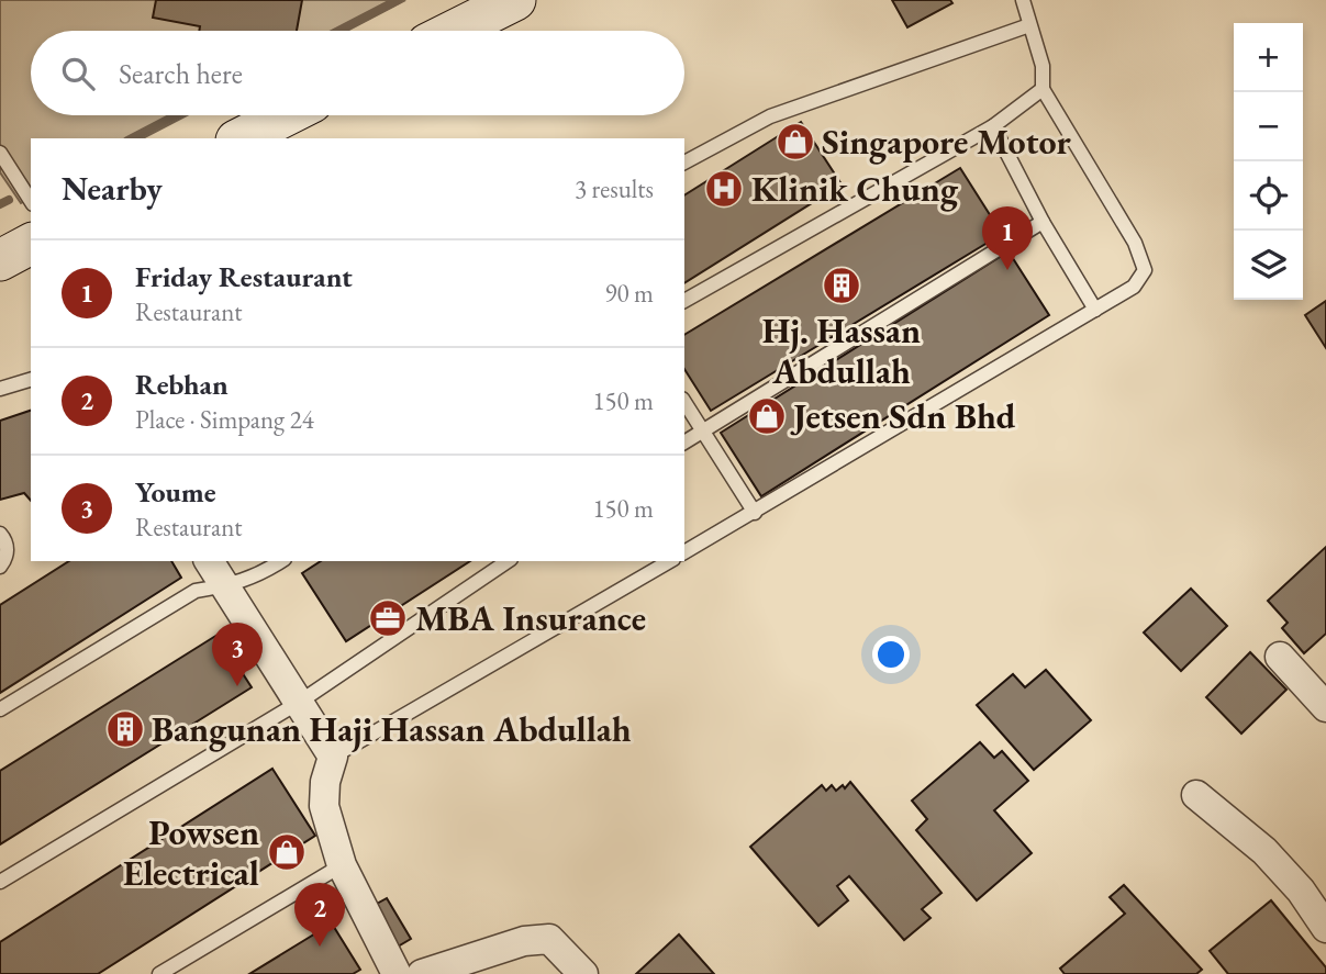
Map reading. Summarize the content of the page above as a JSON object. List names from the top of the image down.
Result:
{
  "places": {
    "shop": ["Singapore Motor", "Jetsen Sdn Bhd", "Powsen Electrical"],
    "hospital": ["Klinik Chung"],
    "building": ["Hj. Hassan Abdullah", "Bangunan Haji Hassan Abdullah"],
    "office": ["MBA Insurance"]
  },
  "page": {
    "map_buttons": ["+", "−"],
    "search": "Search here",
    "heading": ["Nearby", "3 results"],
    "pins": ["1", "3", "2"],
    "list": [
      {
        "mark": "1",
        "name": "Friday Restaurant",
        "note": "Restaurant",
        "value": "90 m"
      },
      {
        "mark": "2",
        "name": "Rebhan",
        "note": "Place · Simpang 24",
        "value": "150 m"
      },
      {
        "mark": "3",
        "name": "Youme",
        "note": "Restaurant",
        "value": "150 m"
      }
    ]
  }
}
